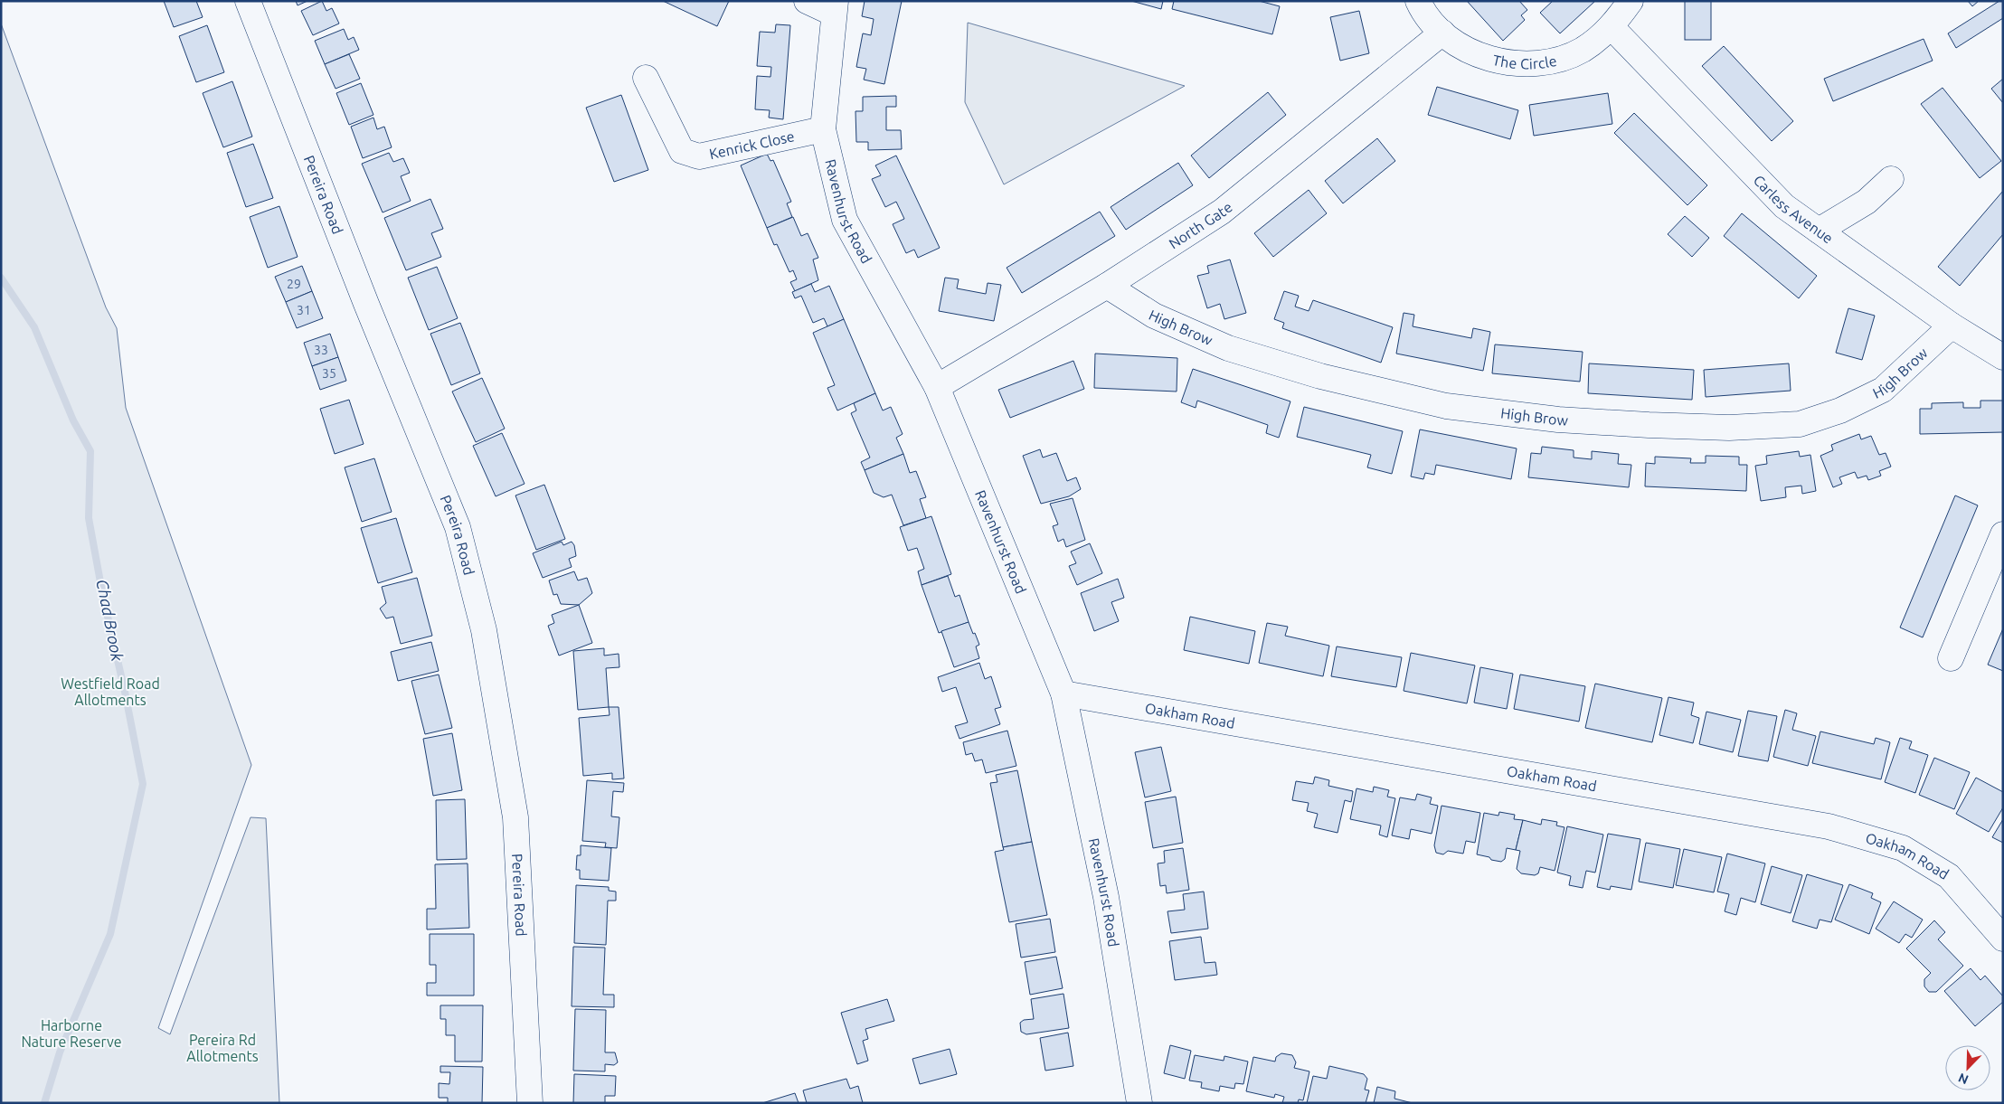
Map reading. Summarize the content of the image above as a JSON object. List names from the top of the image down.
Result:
{
  "streets": {
    "street": [
      "The Circle",
      "Kenrick Close",
      "Pereira Road",
      "Carless Avenue",
      "Ravenhurst Road",
      "North Gate",
      "High Brow",
      "Oakham Road"
    ]
  },
  "crossings": [
    ["The Circle", "Carless Avenue"],
    ["The Circle", "North Gate"],
    ["Kenrick Close", "Ravenhurst Road"],
    ["Carless Avenue", "High Brow"],
    ["Ravenhurst Road", "North Gate"],
    ["Ravenhurst Road", "Oakham Road"],
    ["North Gate", "High Brow"]
  ],
  "water": ["Chad Brook"],
  "parks": ["Westfield Road Allotments", "Harborne Nature Reserve", "Pereira Rd Allotments"],
  "house_numbers": [
    "29",
    "31",
    "33",
    "35"
  ],
  "north": "bottom left"
}
